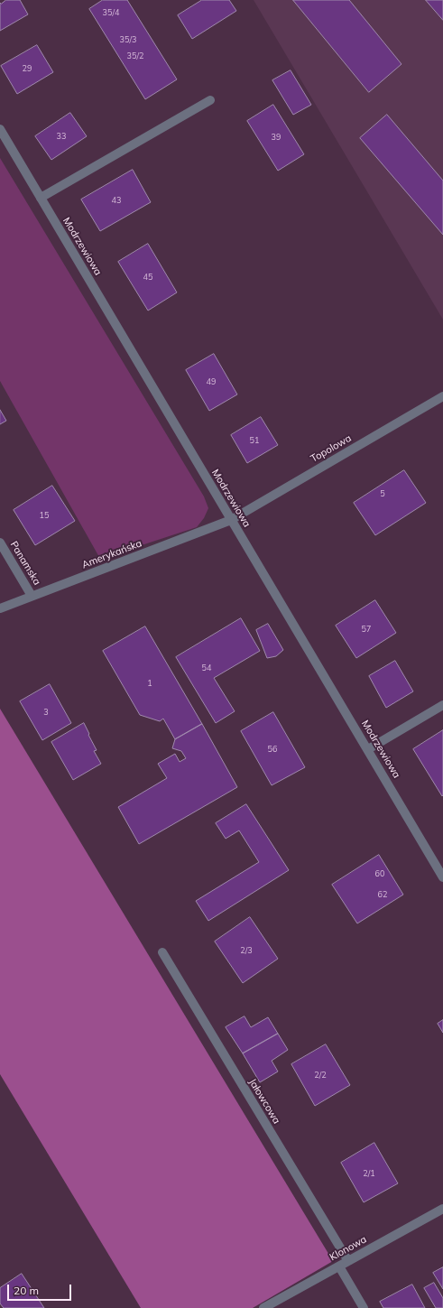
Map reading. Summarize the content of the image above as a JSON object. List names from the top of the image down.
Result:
{
  "streets": {
    "street": [
      "Modrzewiowa",
      "Topolowa",
      "Amerykańska",
      "Panamska",
      "Jałowcowa",
      "Klonowa"
    ]
  },
  "crossings": [
    ["Modrzewiowa", "Topolowa"],
    ["Modrzewiowa", "Amerykańska"],
    ["Topolowa", "Amerykańska"],
    ["Amerykańska", "Panamska"],
    ["Jałowcowa", "Klonowa"]
  ],
  "house_numbers": [
    "35/4",
    "35/3",
    "35/2",
    "29",
    "33",
    "39",
    "43",
    "45",
    "49",
    "51",
    "5",
    "15",
    "57",
    "54",
    "1",
    "3",
    "56",
    "60",
    "62",
    "2/3",
    "2/2",
    "2/1"
  ],
  "scale_bar": "20 m"
}
